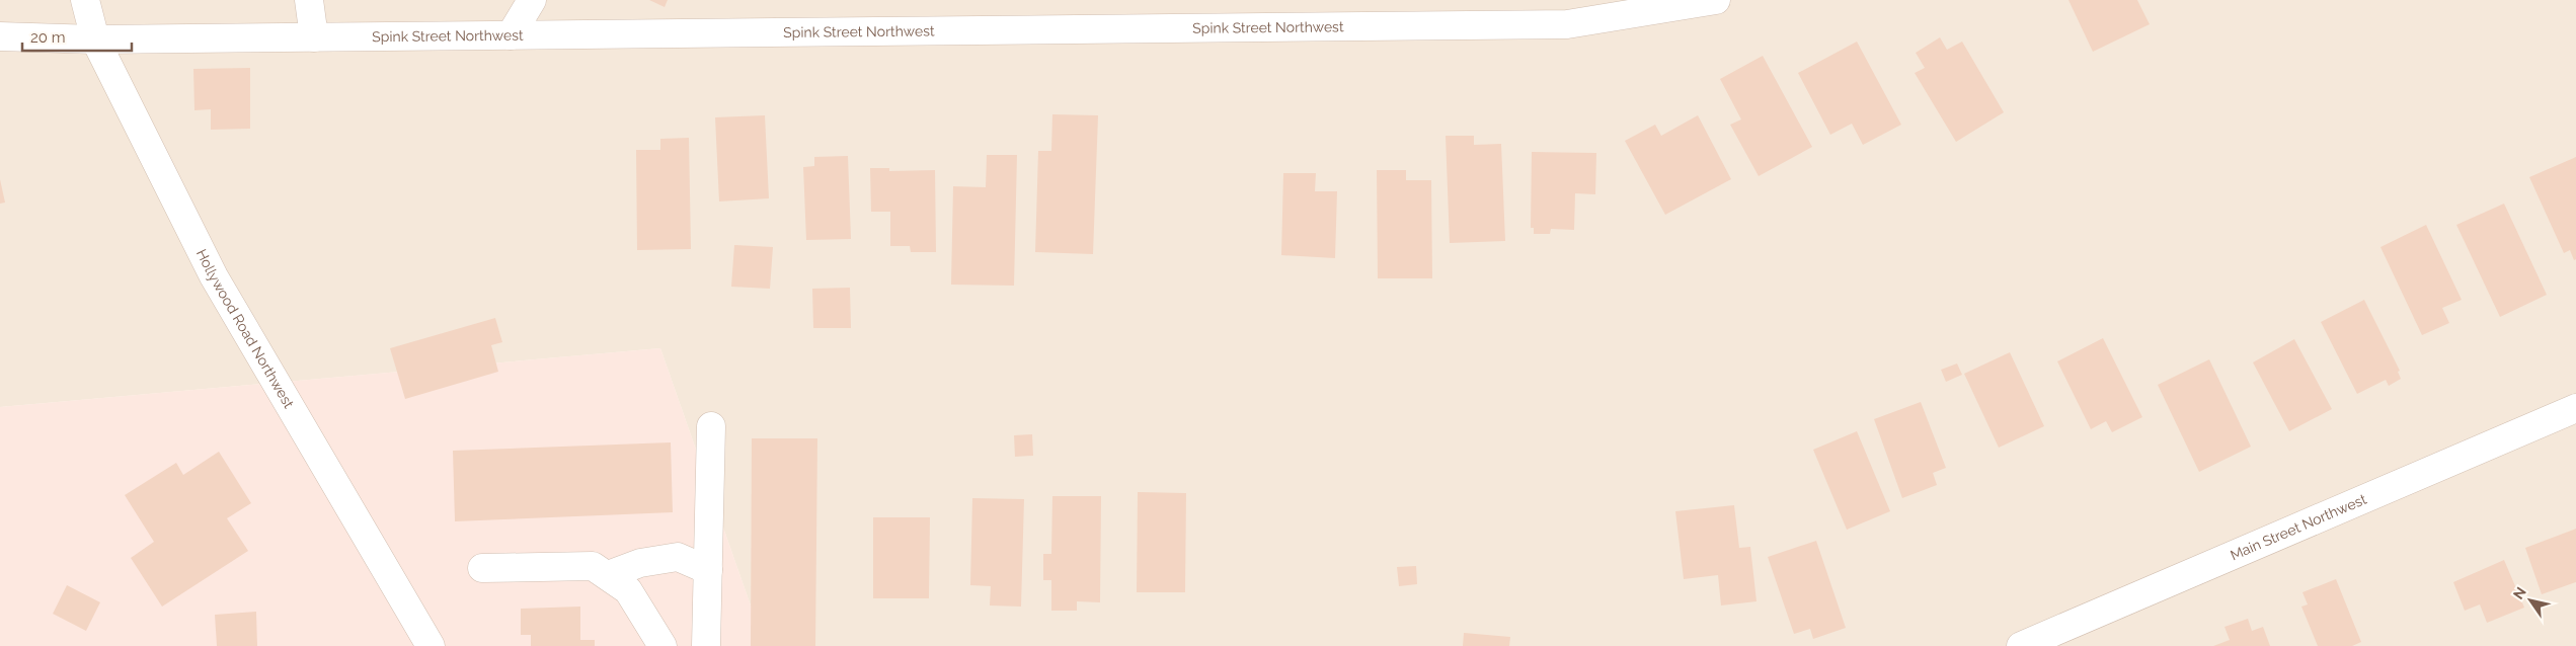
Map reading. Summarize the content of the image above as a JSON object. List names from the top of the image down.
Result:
{
  "streets": {
    "street": ["Spink Street Northwest", "Hollywood Road Northwest", "Main Street Northwest"]
  },
  "crossings": [
    ["Spink Street Northwest", "Hollywood Road Northwest"]
  ],
  "scale_bar": "20 m",
  "north": "top left"
}
